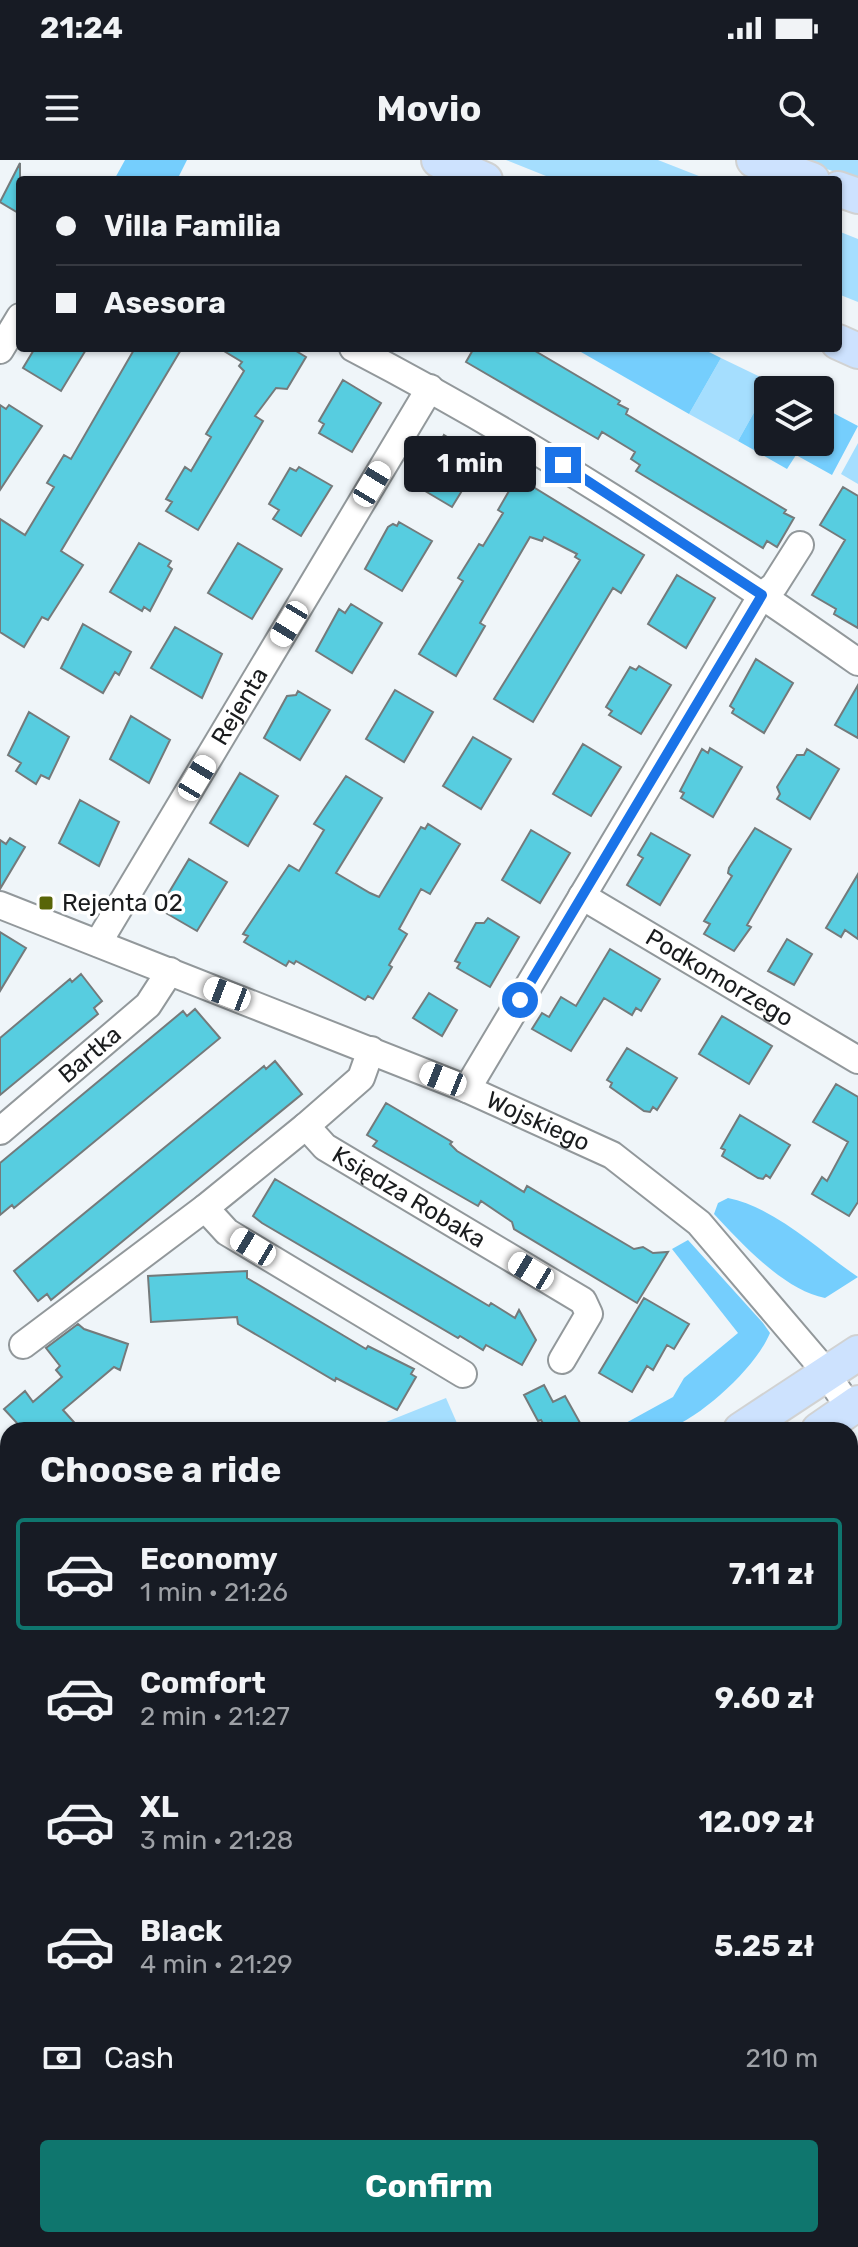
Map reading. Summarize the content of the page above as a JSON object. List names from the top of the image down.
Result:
{
  "streets": {
    "street": [
      "Rejenta",
      "Podkomorzego",
      "Bartka",
      "Wojskiego",
      "Księdza Robaka"
    ]
  },
  "crossings": [
    ["Rejenta", "Wojskiego"],
    ["Bartka", "Wojskiego"],
    ["Wojskiego", "Księdza Robaka"]
  ],
  "places": {
    "transit": ["Rejenta 02"]
  },
  "page": {
    "status": "21:24",
    "header": "Movio",
    "banner": ["Villa Familia", "Asesora"],
    "bubble": "1 min",
    "heading": "Choose a ride",
    "list": [
      {
        "name": "Economy",
        "note": "1 min · 21:26",
        "value": "7.11 zł"
      },
      {
        "name": "Comfort",
        "note": "2 min · 21:27",
        "value": "9.60 zł"
      },
      {
        "name": "XL",
        "note": "3 min · 21:28",
        "value": "12.09 zł"
      },
      {
        "name": "Black",
        "note": "4 min · 21:29",
        "value": "5.25 zł"
      }
    ],
    "pay": ["Cash", "210 m"],
    "buttons": "Confirm"
  }
}
